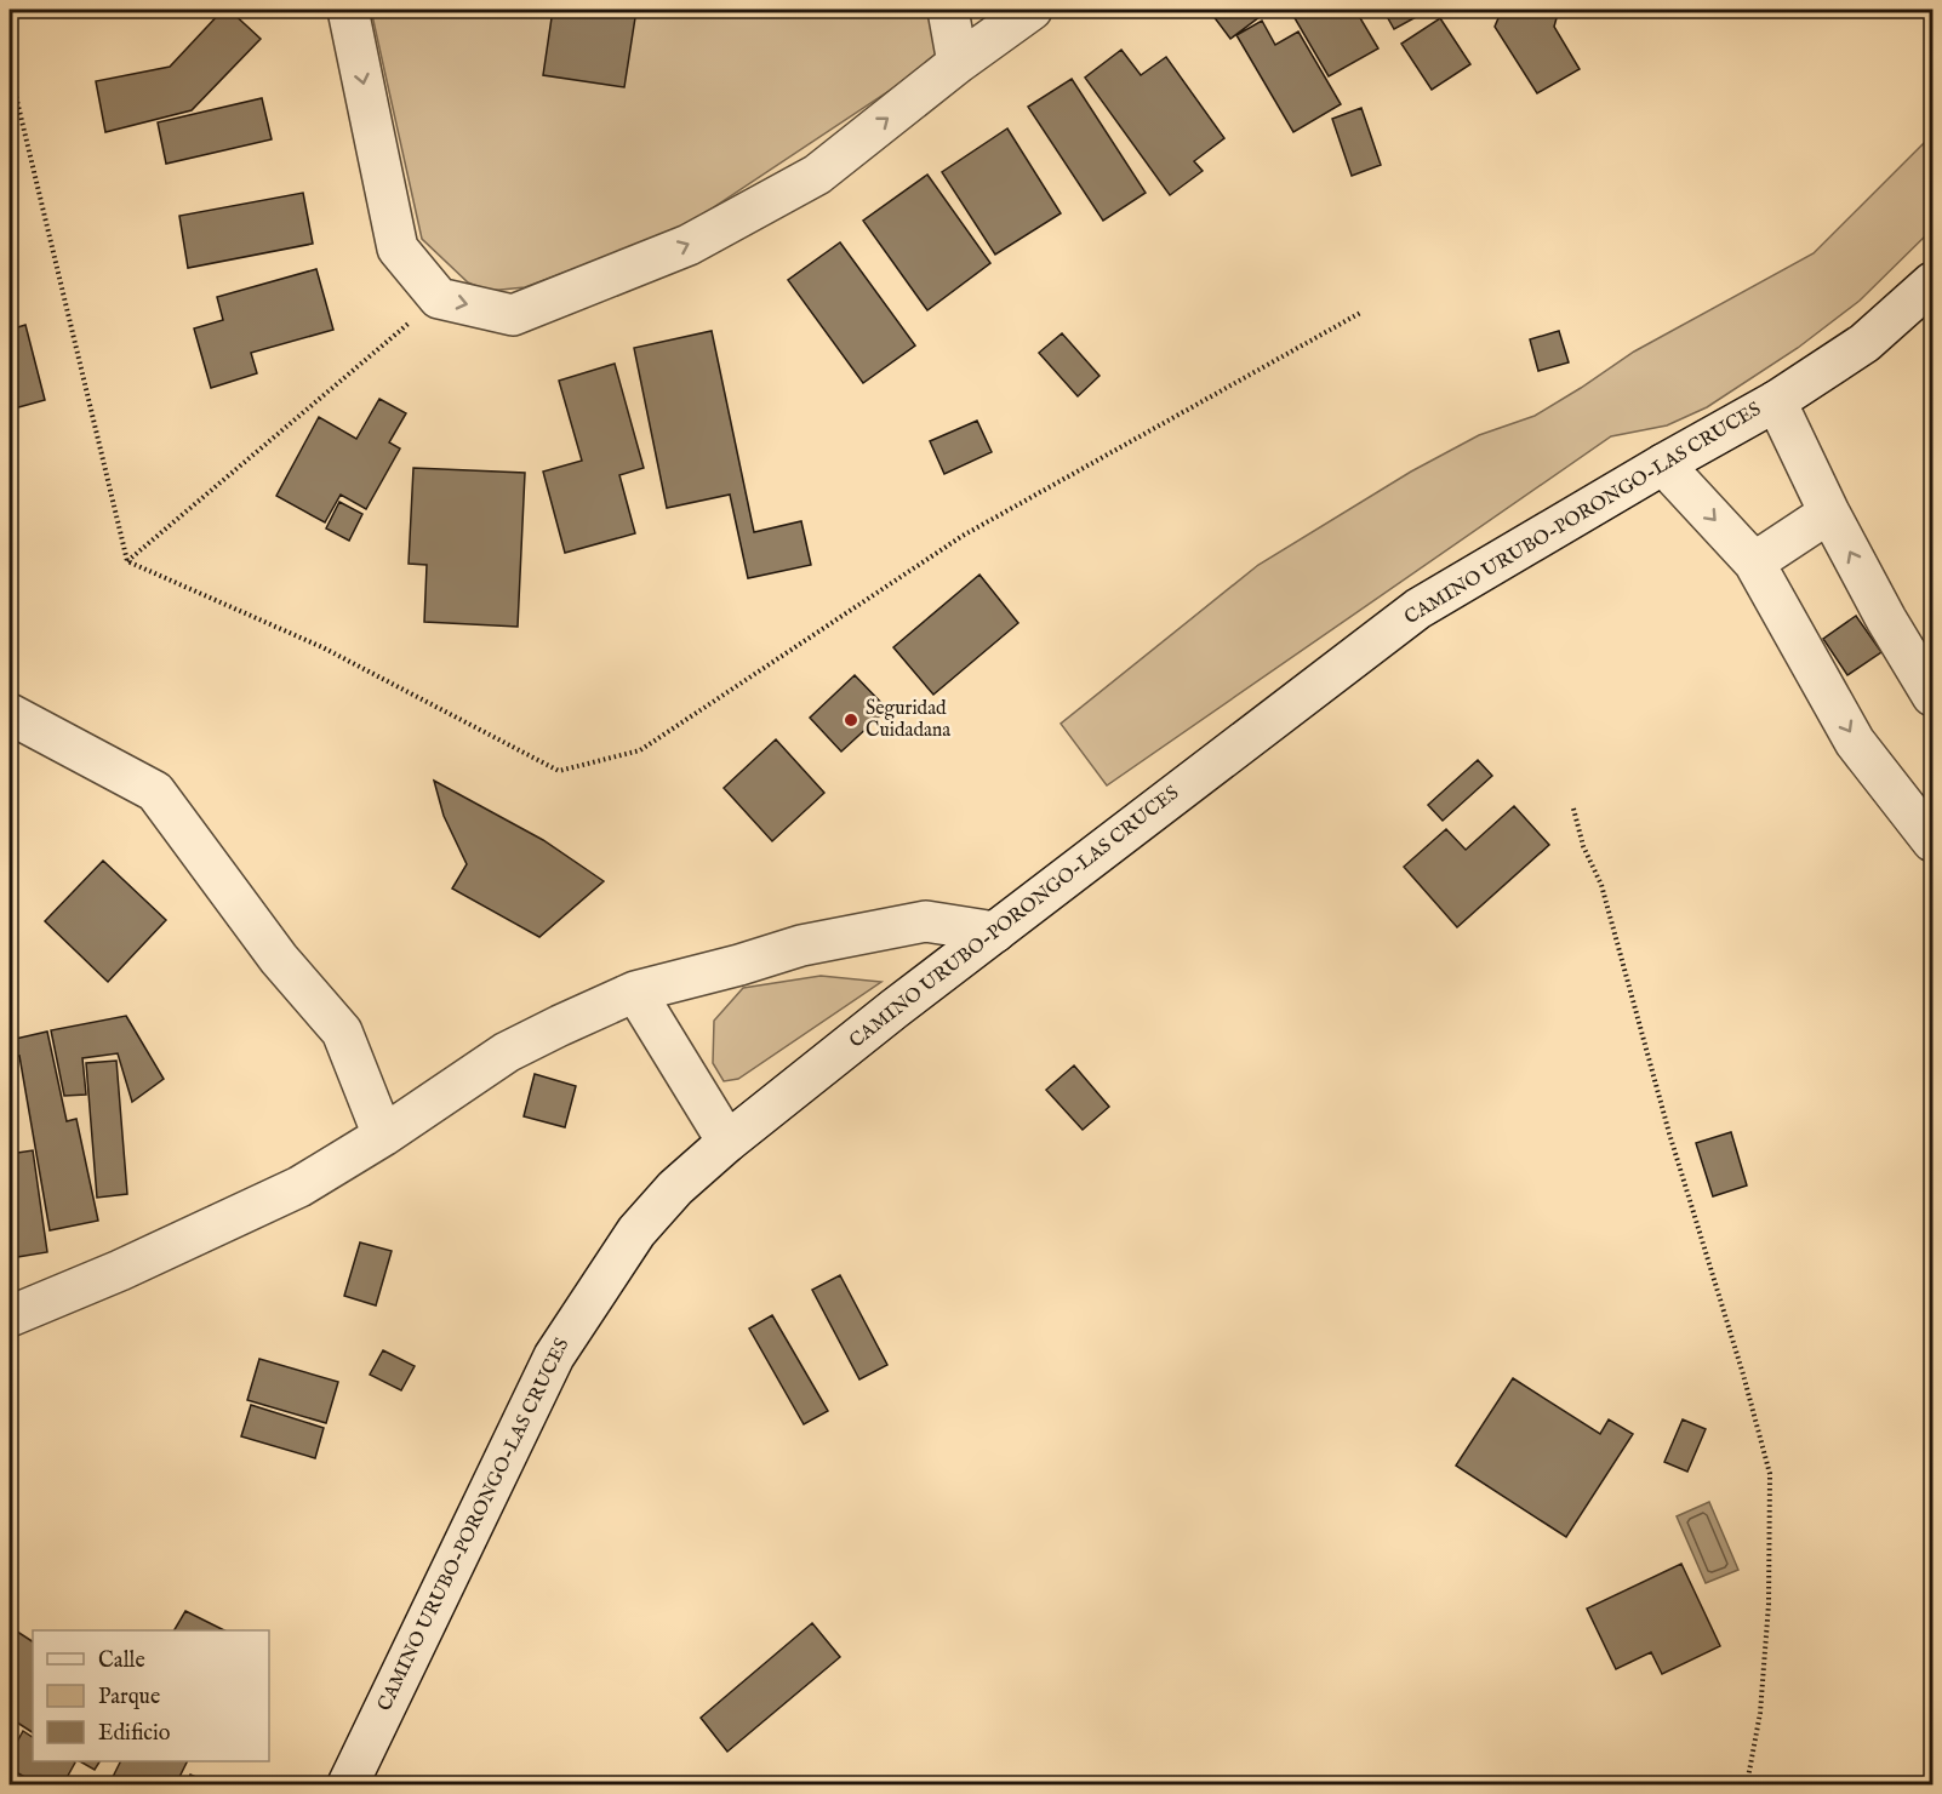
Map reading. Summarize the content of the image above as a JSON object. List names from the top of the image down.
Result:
{
  "streets": {
    "street": ["CAMINO URUBO-PORONGO-LAS CRUCES"]
  },
  "places": ["Seguridad Cuidadana"],
  "legend": ["Calle", "Parque", "Edificio"]
}
